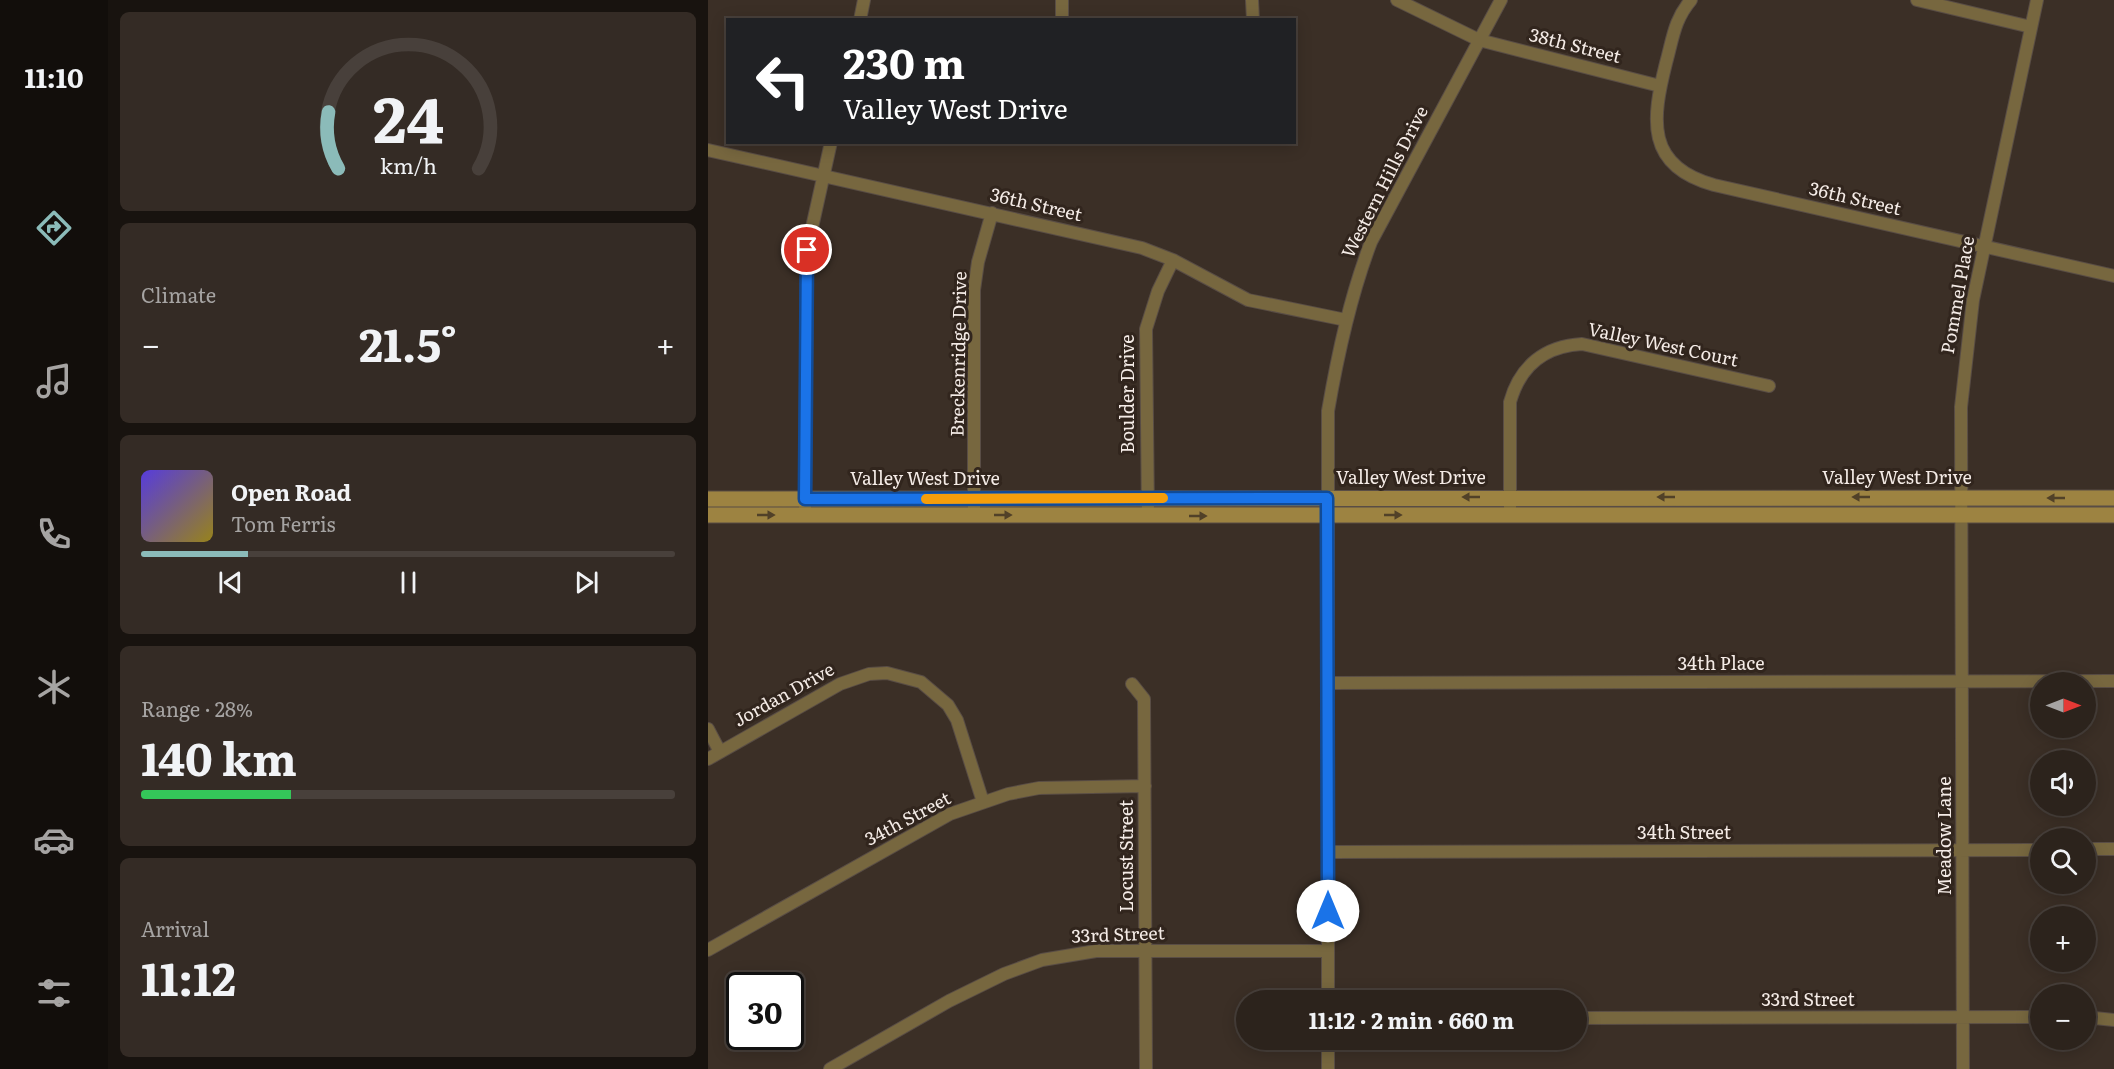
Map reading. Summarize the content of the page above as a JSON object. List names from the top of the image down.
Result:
{
  "streets": {
    "main road": ["Valley West Drive"],
    "street": [
      "38th Street",
      "Western Hills Drive",
      "36th Street",
      "Pommel Place",
      "Valley West Court",
      "Breckenridge Drive",
      "Boulder Drive",
      "34th Place",
      "Jordan Drive",
      "34th Street",
      "Meadow Lane",
      "Locust Street",
      "33rd Street"
    ]
  },
  "crossings": [
    ["38th Street", "Western Hills Drive"],
    ["38th Street", "36th Street"],
    ["Western Hills Drive", "36th Street"],
    ["Western Hills Drive", "Valley West Drive"],
    ["Western Hills Drive", "34th Place"],
    ["Western Hills Drive", "34th Street"],
    ["Western Hills Drive", "33rd Street"],
    ["36th Street", "Pommel Place"],
    ["36th Street", "Breckenridge Drive"],
    ["36th Street", "Boulder Drive"],
    ["Pommel Place", "Valley West Drive"],
    ["Pommel Place", "Meadow Lane"],
    ["Valley West Court", "Valley West Drive"],
    ["Breckenridge Drive", "Valley West Drive"],
    ["Boulder Drive", "Valley West Drive"],
    ["34th Place", "Meadow Lane"],
    ["Jordan Drive", "34th Street"],
    ["34th Street", "Meadow Lane"],
    ["34th Street", "Locust Street"],
    ["Meadow Lane", "33rd Street"],
    ["Locust Street", "33rd Street"]
  ],
  "north": "right",
  "page": {
    "tabs": "11:10",
    "turn": ["230 m", "Valley West Drive"],
    "tile": [
      "Climate",
      ["Range · 28%", "140 km"],
      ["Arrival", "11:12"]
    ],
    "heat": ["−", "21.5°", "+"],
    "song": ["Open Road", "Tom Ferris"],
    "map_buttons": ["+", "−"],
    "limit": "30",
    "trip": "11:12 · 2 min · 660 m",
    "gauge": ["24", "km/h"]
  }
}
